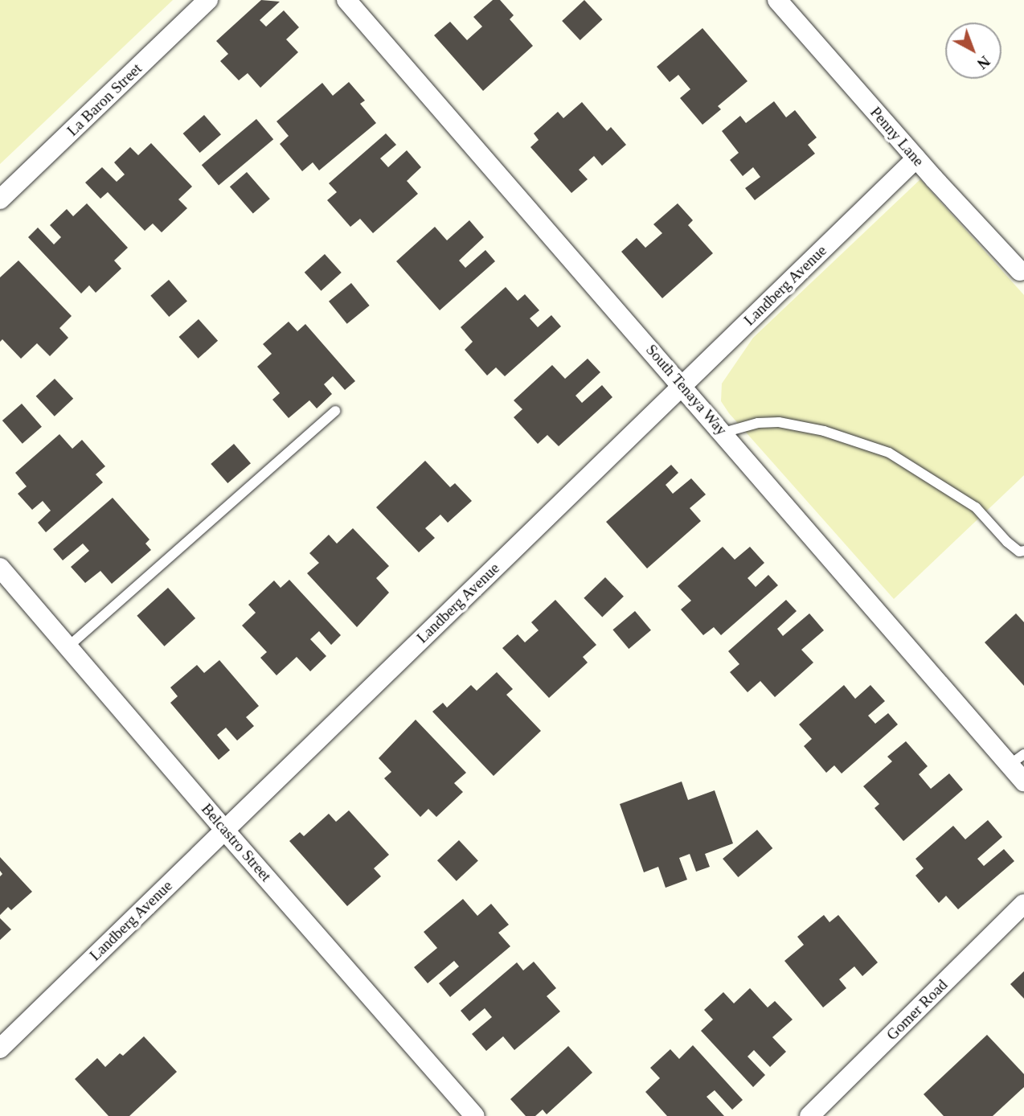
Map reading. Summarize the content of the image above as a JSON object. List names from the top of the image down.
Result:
{
  "streets": {
    "street": [
      "La Baron Street",
      "Penny Lane",
      "Landberg Avenue",
      "South Tenaya Way",
      "Belcastro Street",
      "Gomer Road"
    ]
  },
  "crossings": [
    ["Penny Lane", "Landberg Avenue"],
    ["Landberg Avenue", "South Tenaya Way"],
    ["Landberg Avenue", "Belcastro Street"]
  ],
  "north": "bottom right"
}
